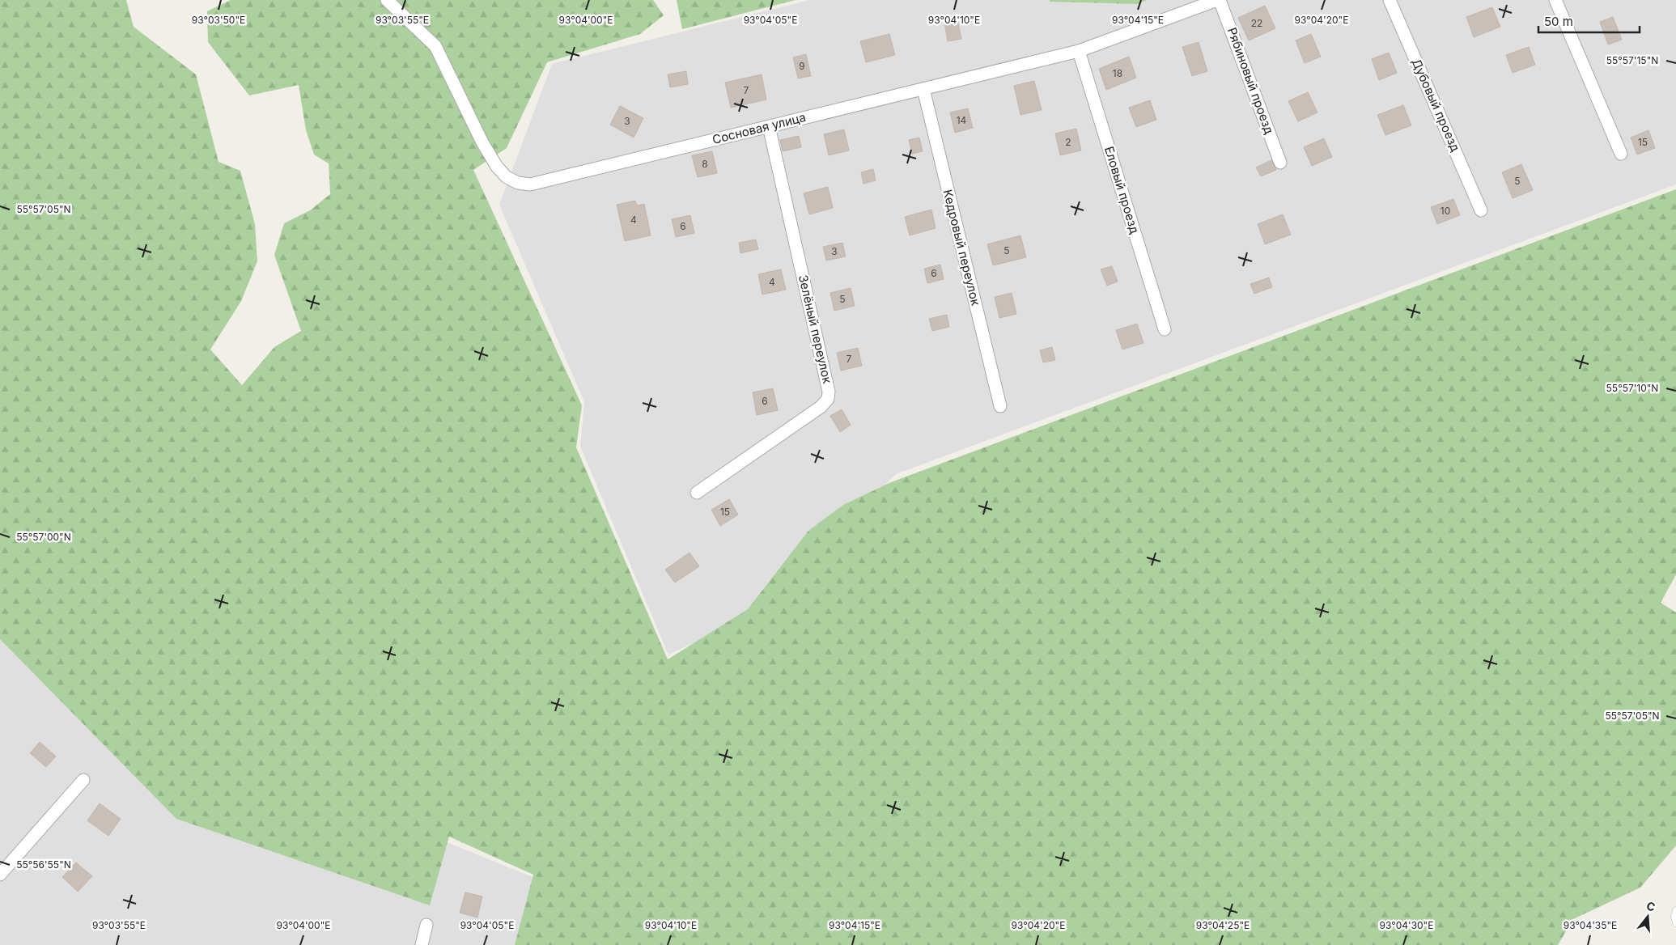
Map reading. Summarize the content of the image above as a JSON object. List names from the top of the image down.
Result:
{
  "streets": {
    "street": [
      "Рябиновый проезд",
      "Дубовый проезд",
      "Сосновая улица",
      "Еловый проезд",
      "Кедровый переулок",
      "Зелёный переулок"
    ]
  },
  "crossings": [
    ["Рябиновый проезд", "Сосновая улица"],
    ["Сосновая улица", "Еловый проезд"],
    ["Сосновая улица", "Кедровый переулок"],
    ["Сосновая улица", "Зелёный переулок"]
  ],
  "house_numbers": [
    "22",
    "9",
    "18",
    "7",
    "14",
    "3",
    "2",
    "15",
    "8",
    "5",
    "10",
    "4",
    "6",
    "5",
    "3",
    "6",
    "4",
    "5",
    "7",
    "6",
    "15"
  ],
  "scale_bar": "50 m",
  "north": "top",
  "coordinates": [
    "93°03'50\"E",
    "93°03'55\"E",
    "93°04'00\"E",
    "93°04'05\"E",
    "93°04'10\"E",
    "93°04'15\"E",
    "93°04'20\"E",
    "55°57'15\"N",
    "55°57'05\"N",
    "55°57'10\"N",
    "55°57'00\"N",
    "55°56'55\"N",
    "93°04'25\"E",
    "93°04'30\"E",
    "93°04'35\"E"
  ]
}
